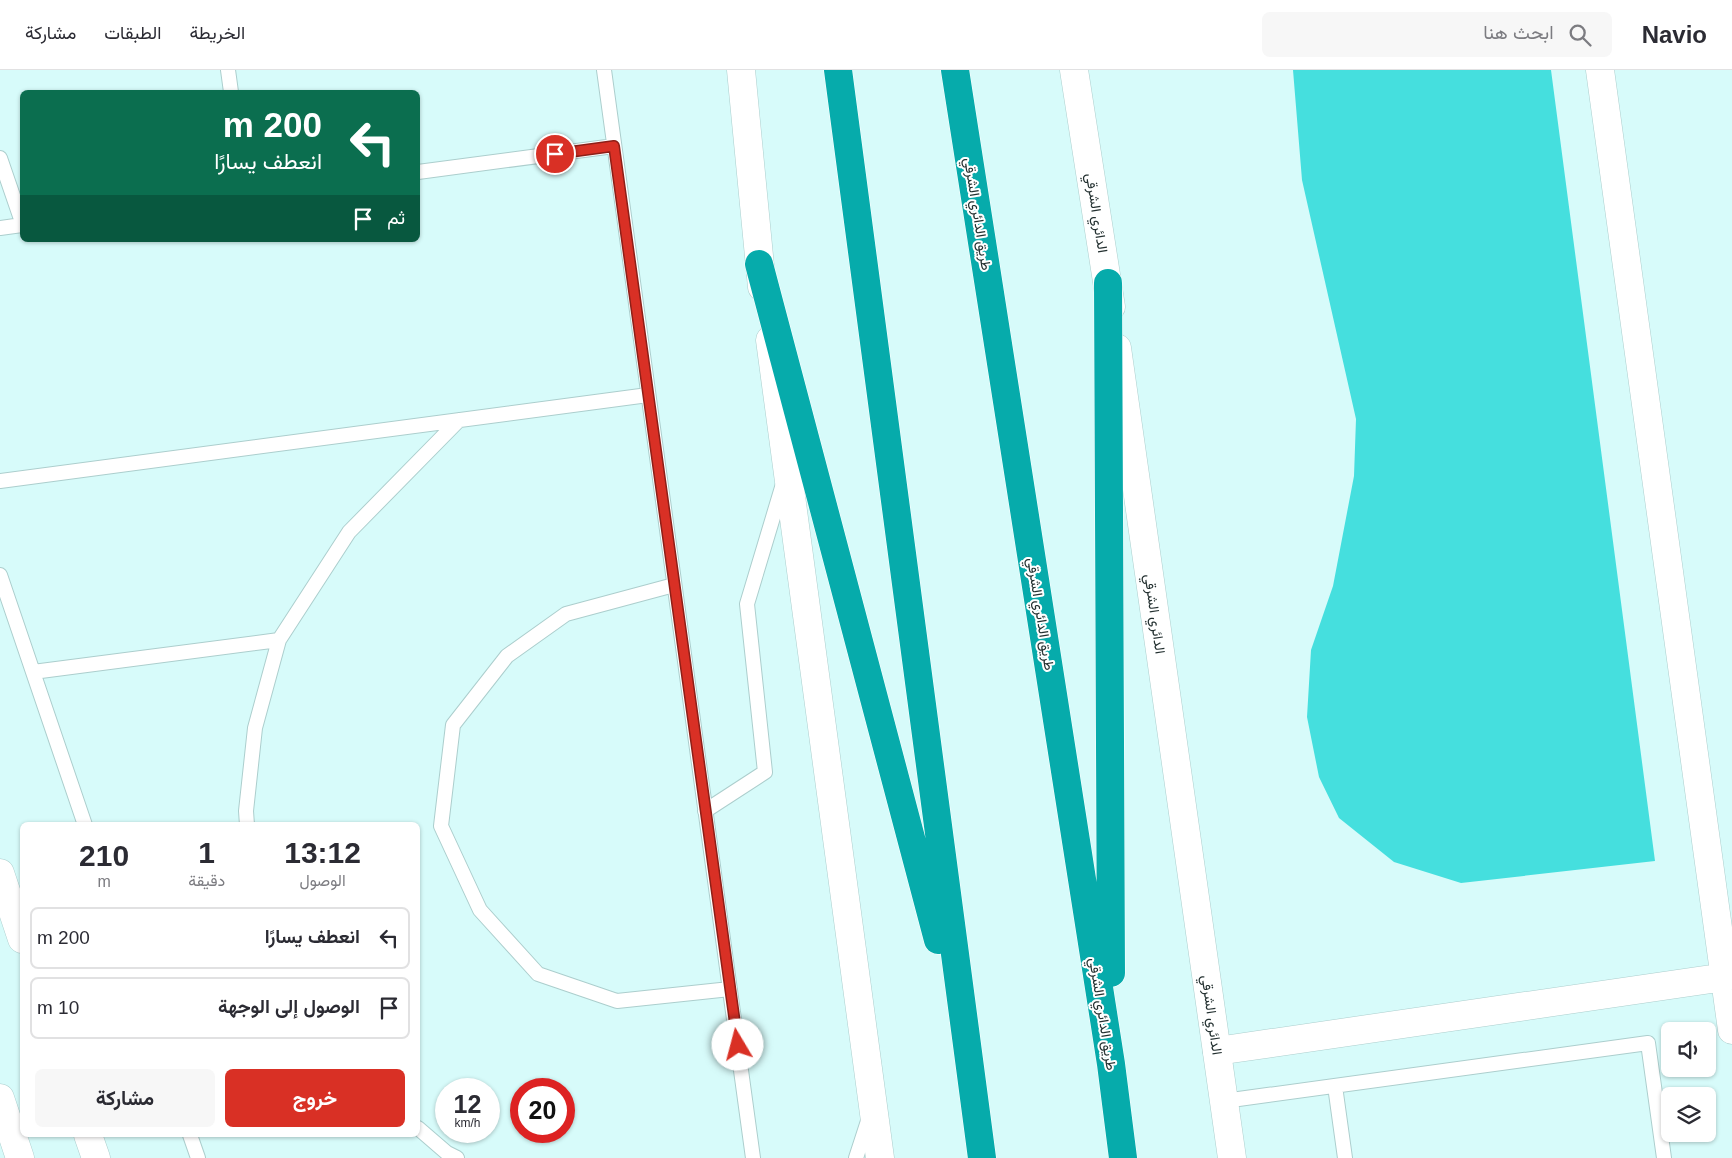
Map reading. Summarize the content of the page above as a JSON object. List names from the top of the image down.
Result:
{
  "streets": {
    "highway": ["طريق الدائري الشرقي"],
    "street": ["الدائري الشرقي"]
  },
  "page": {
    "header": "Navio",
    "search": "ابحث هنا",
    "nav": ["الخريطة", "الطبقات", "مشاركة"],
    "turn": ["200 m", "انعطف يسارًا"],
    "then": "ثم",
    "eta": [
      "13:12",
      "الوصول",
      "1",
      "دقيقة",
      "210",
      "m"
    ],
    "list": [
      {
        "name": "انعطف يسارًا",
        "value": "200 m"
      },
      {
        "name": "الوصول إلى الوجهة",
        "value": "10 m"
      }
    ],
    "buttons": ["خروج", "مشاركة"],
    "speed": "12 km/h",
    "limit": "20"
  }
}
